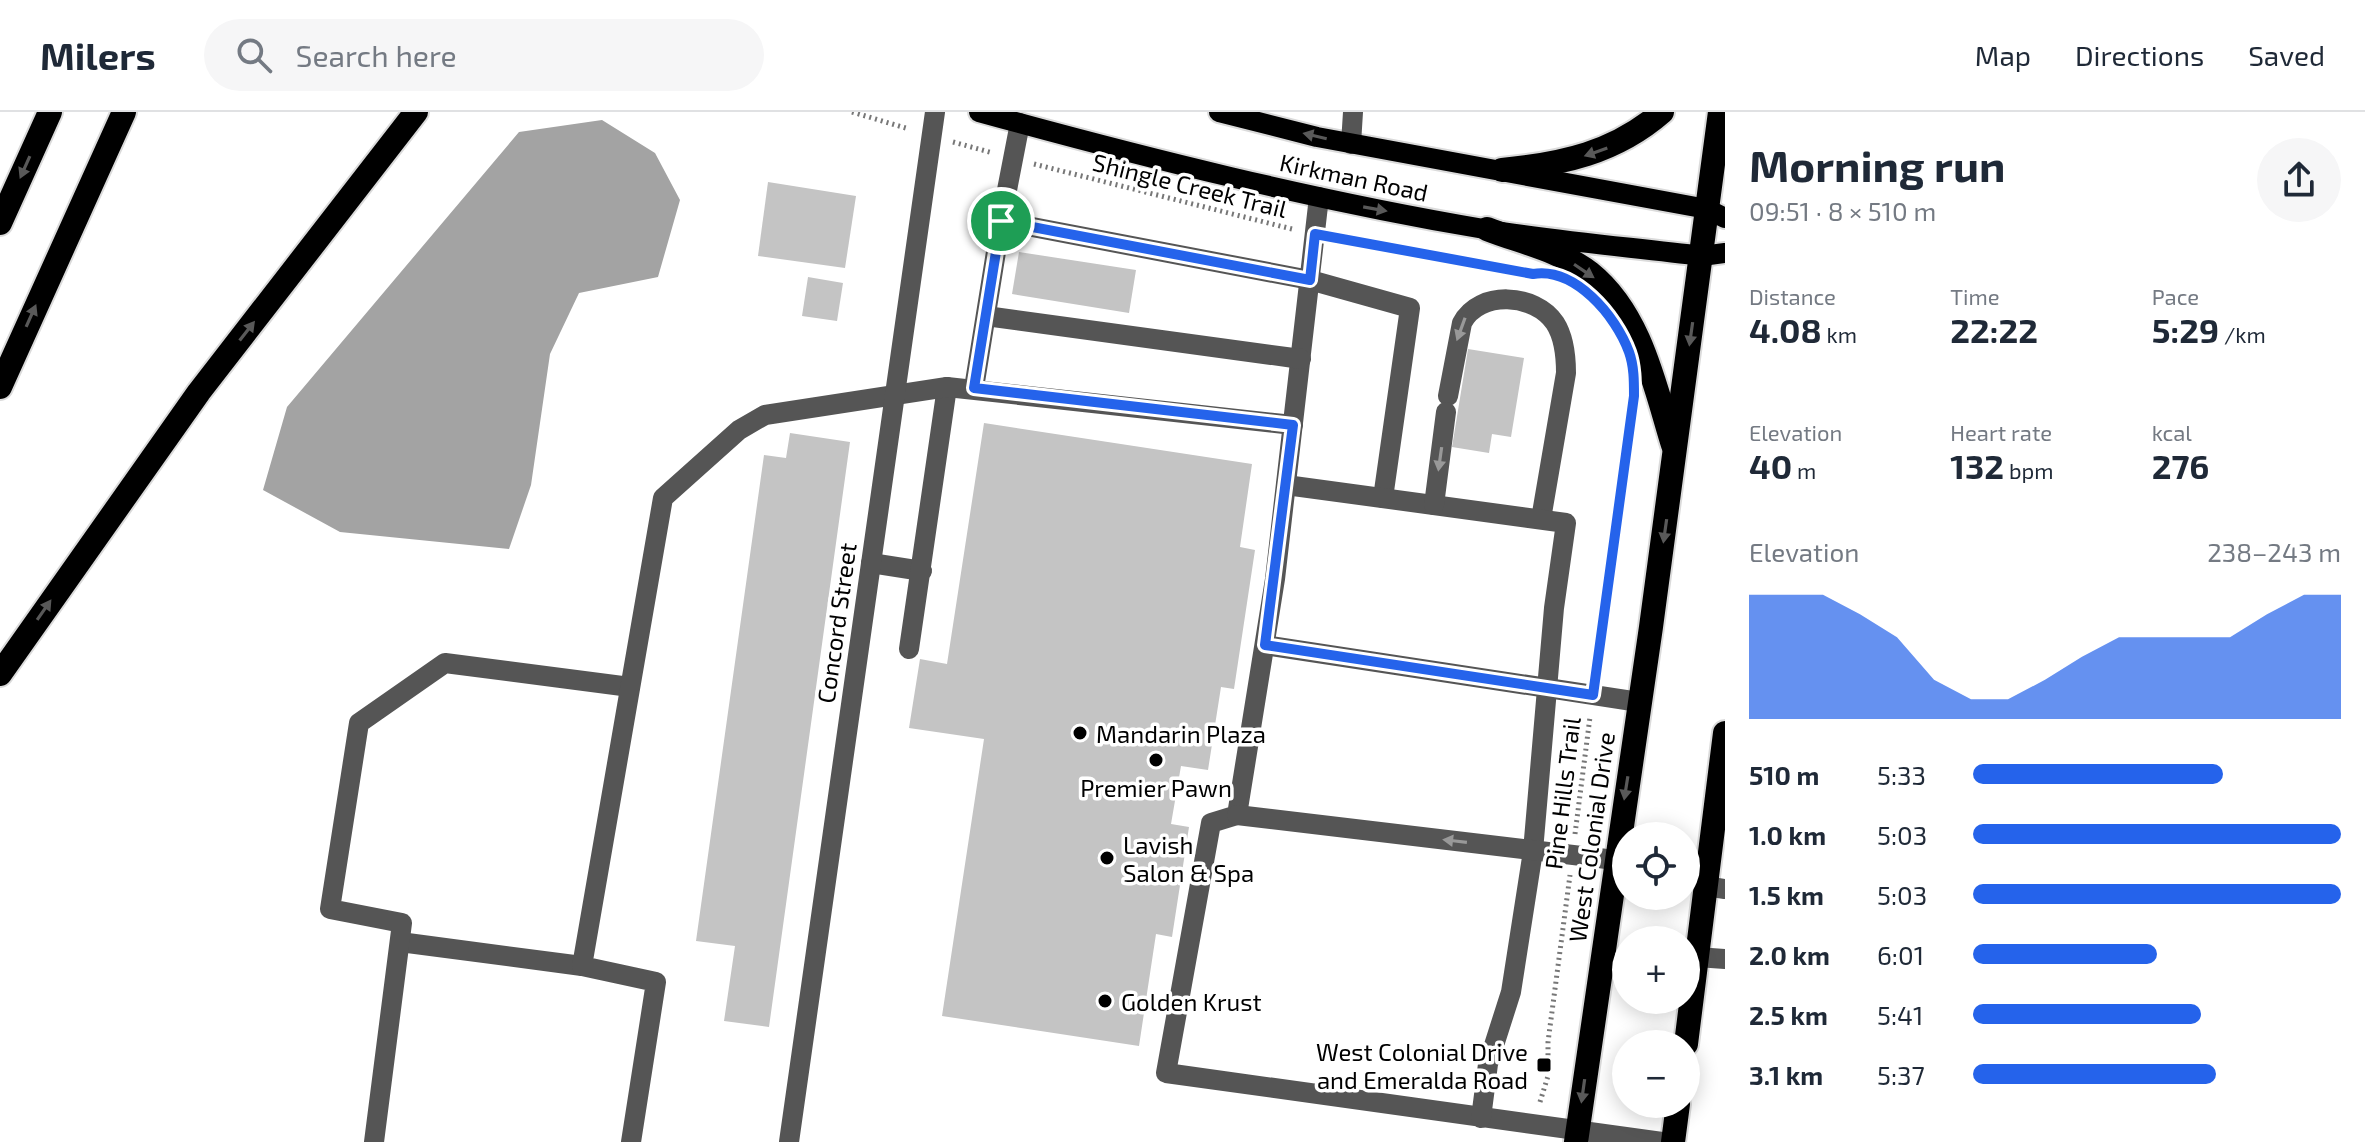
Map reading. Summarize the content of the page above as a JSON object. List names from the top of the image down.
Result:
{
  "streets": {
    "highway": ["West Colonial Drive"],
    "main road": ["Kirkman Road"],
    "street": ["Concord Street"],
    "path": ["Shingle Creek Trail", "Pine Hills Trail"]
  },
  "crossings": [
    ["Kirkman Road", "West Colonial Drive"],
    ["Shingle Creek Trail", "Concord Street"]
  ],
  "one_way": ["West Colonial Drive"],
  "places": {
    "other": [
      "Mandarin Plaza",
      "Premier Pawn",
      "Lavish Salon & Spa",
      "Golden Krust"
    ],
    "transit": ["West Colonial Drive and Emeralda Road"]
  },
  "page": {
    "header": "Milers",
    "search": "Search here",
    "nav": ["Map", "Directions", "Saved"],
    "heading": ["Morning run", "09:51 · 8 × 510 m"],
    "stats": [
      ["Distance", "4.08 km"],
      ["Time", "22:22"],
      ["Pace", "5:29 /km"],
      ["Elevation", "40 m"],
      ["Heart rate", "132 bpm"],
      ["kcal", "276"]
    ],
    "chart": ["Elevation", "238–243 m"],
    "list": [
      {
        "name": "510 m",
        "note": "5:33"
      },
      {
        "name": "1.0 km",
        "note": "5:03"
      },
      {
        "name": "1.5 km",
        "note": "5:03"
      },
      {
        "name": "2.0 km",
        "note": "6:01"
      },
      {
        "name": "2.5 km",
        "note": "5:41"
      },
      {
        "name": "3.1 km",
        "note": "5:37"
      }
    ],
    "map_buttons": ["+", "−"]
  }
}
